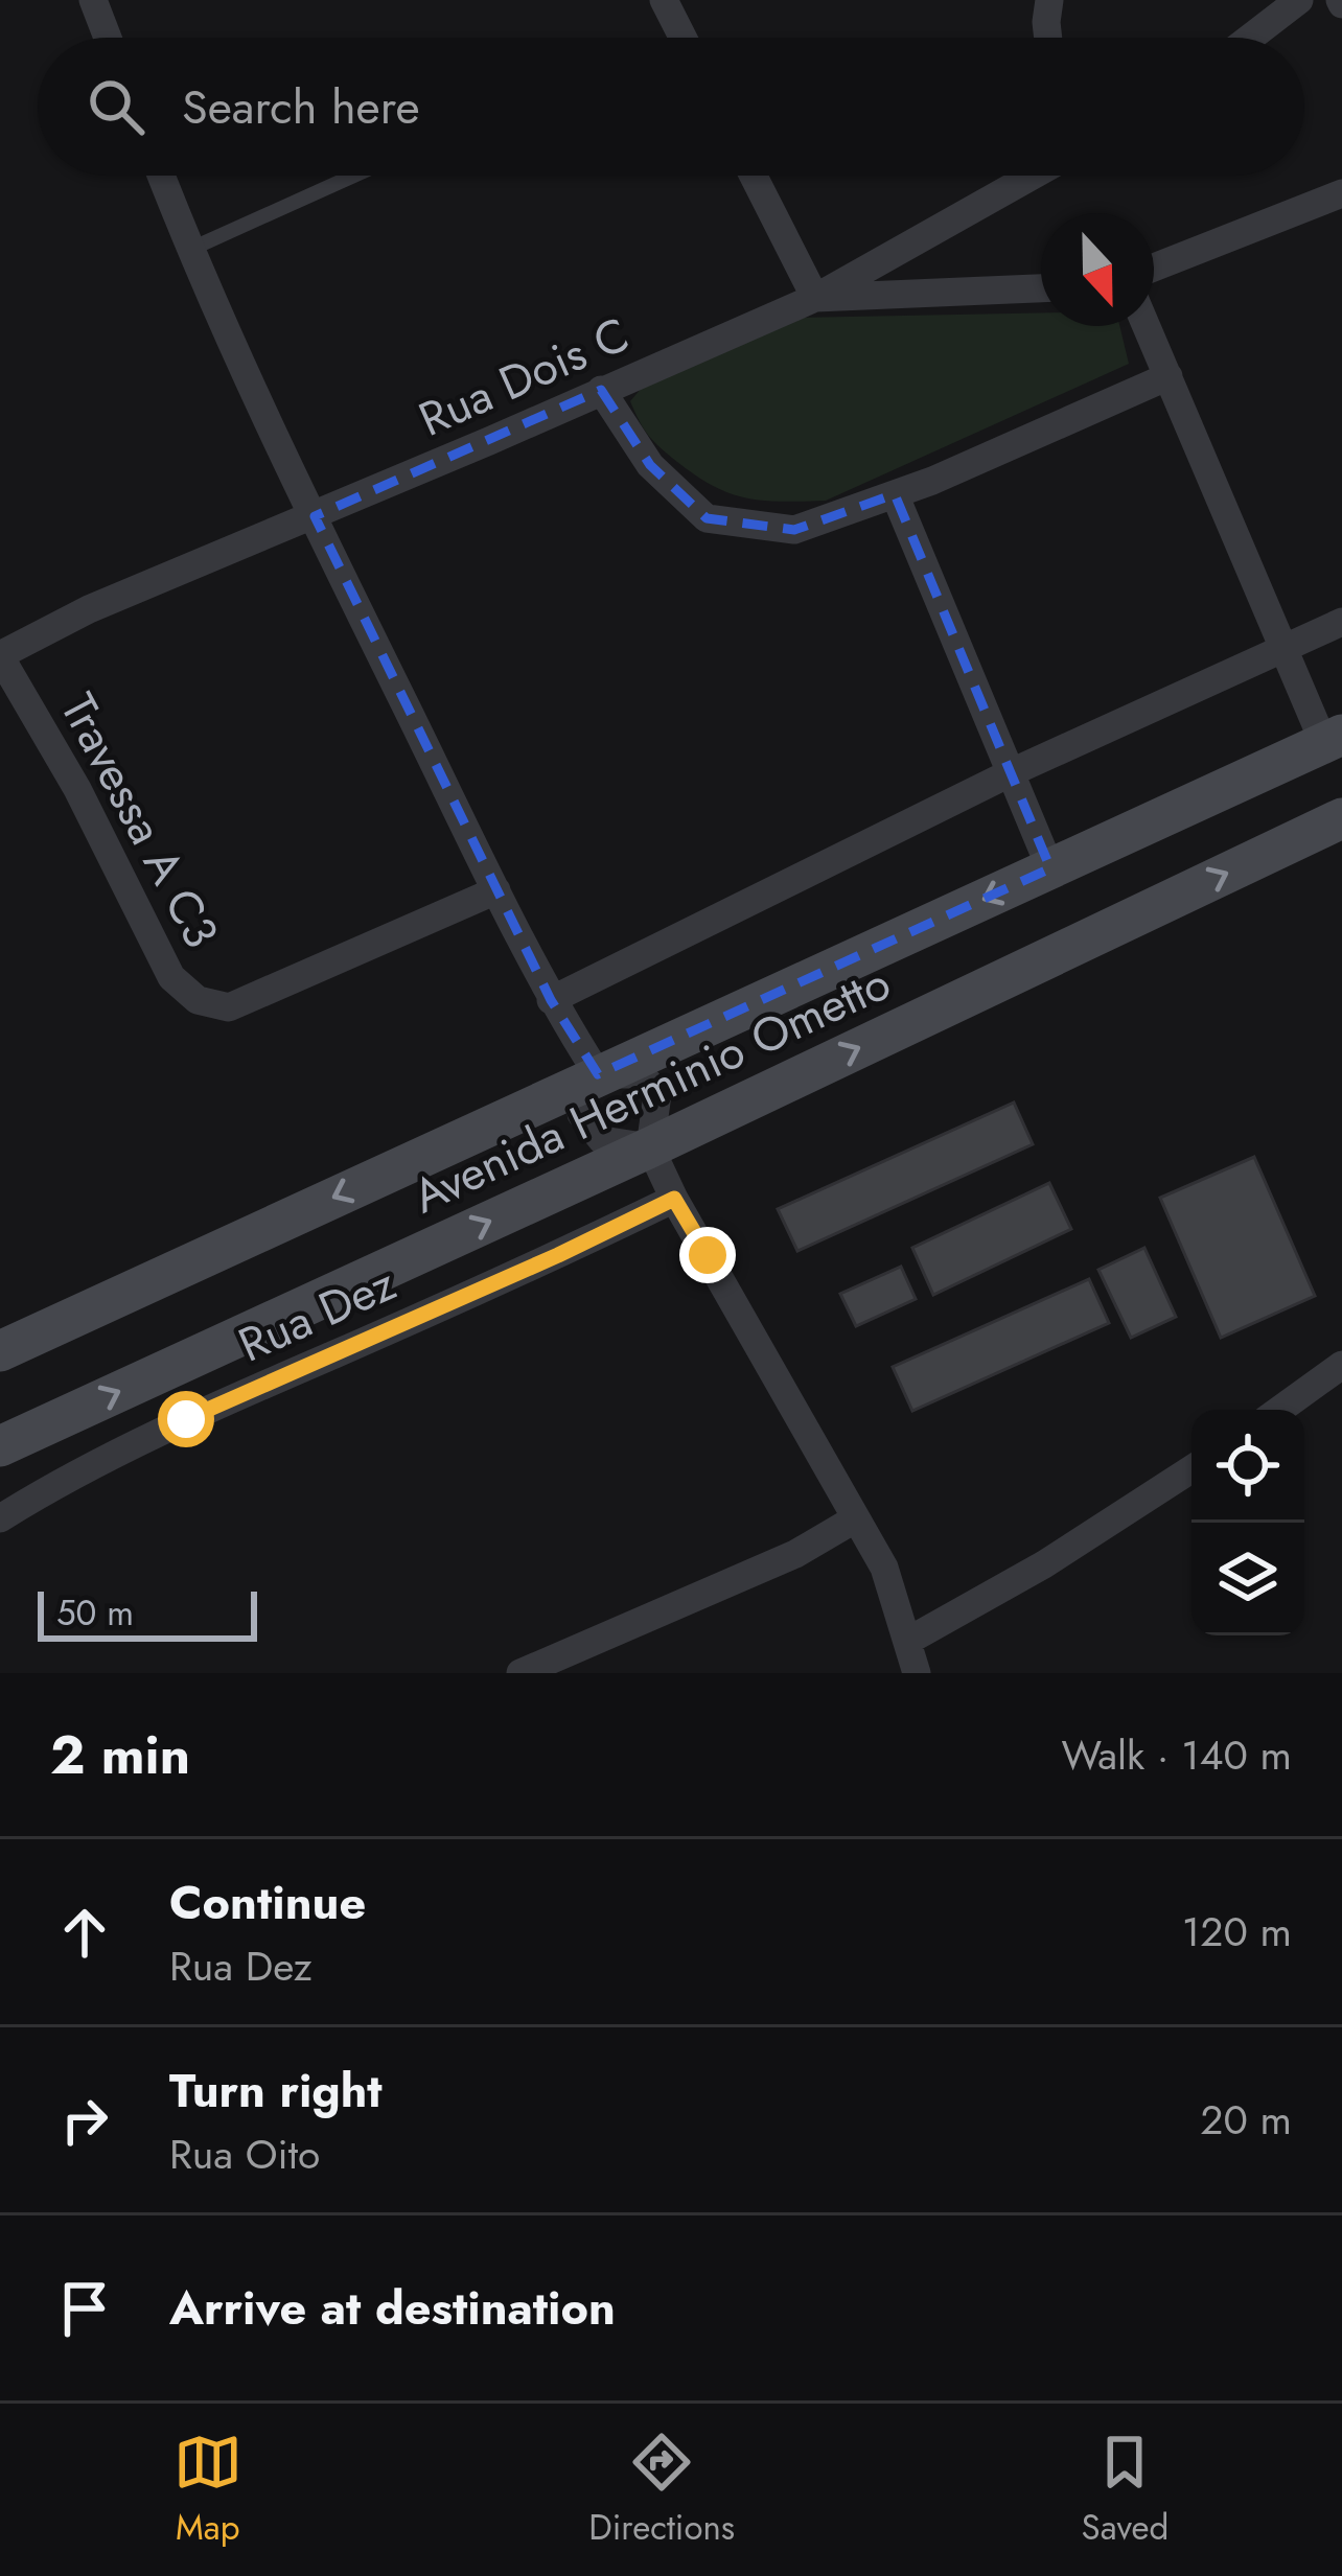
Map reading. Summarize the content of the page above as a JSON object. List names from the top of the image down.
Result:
{
  "streets": {
    "street": [
      "Rua Dois C",
      "Travessa A C3",
      "Avenida Herminio Ometto",
      "Rua Dez"
    ]
  },
  "crossings": [
    ["Rua Dois C", "Travessa A C3"]
  ],
  "scale_bar": "50 m",
  "north": "bottom",
  "page": {
    "search": "Search here",
    "scale": "50 m",
    "heading": ["2 min", "Walk · 140 m"],
    "list": [
      ["Continue", "Rua Dez", "120 m"],
      ["Turn right", "Rua Oito", "20 m"],
      "Arrive at destination"
    ],
    "nav": ["Map", "Directions", "Saved"]
  }
}
